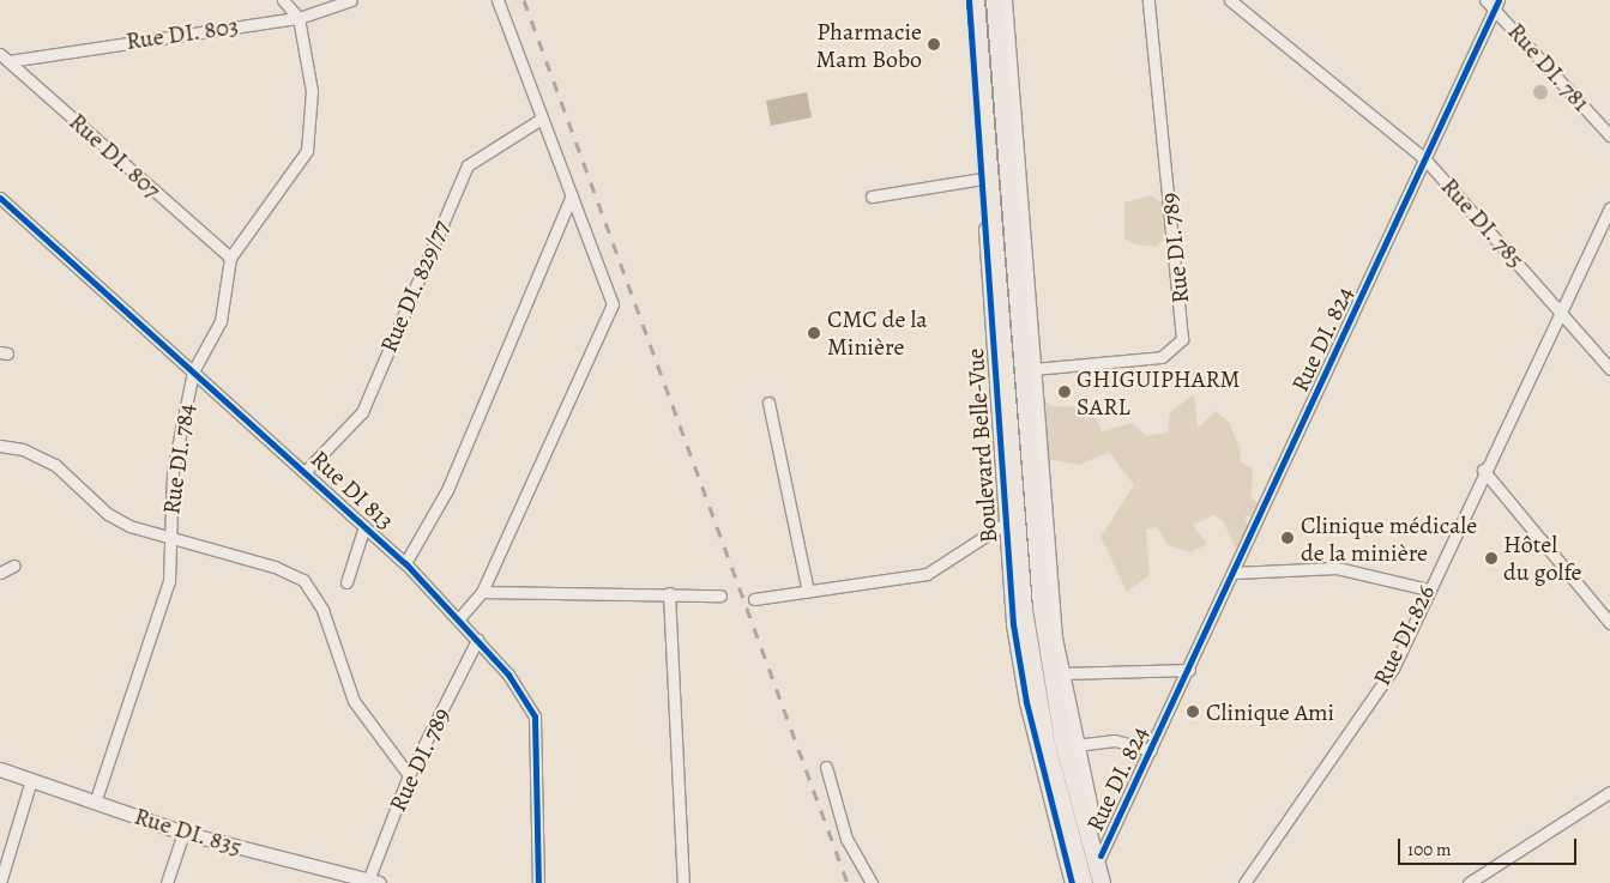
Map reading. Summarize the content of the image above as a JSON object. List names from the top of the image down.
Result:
{
  "streets": {
    "main road": ["Boulevard Belle-Vue"],
    "street": [
      "Rue DI. 803",
      "Rue DI. 781",
      "Rue DI. 807",
      "Rue DI. 785",
      "Rue DI. 789",
      "Rue DI. 829/77",
      "Rue DI. 824",
      "Rue DI. 784",
      "Rue DI 813",
      "Rue DI.826",
      "Rue DI. 835"
    ]
  },
  "crossings": [
    ["Rue DI. 803", "Rue DI. 807"],
    ["Rue DI. 803", "Rue DI. 784"],
    ["Rue DI. 781", "Rue DI. 824"],
    ["Rue DI. 807", "Rue DI. 784"],
    ["Rue DI. 785", "Rue DI. 824"],
    ["Rue DI. 785", "Rue DI.826"],
    ["Rue DI. 789", "Rue DI 813"],
    ["Rue DI. 789", "Rue DI. 835"],
    ["Rue DI. 829/77", "Rue DI 813"],
    ["Rue DI. 784", "Rue DI 813"],
    ["Rue DI. 784", "Rue DI. 835"]
  ],
  "places": [
    "Pharmacie Mam Bobo",
    "CMC de la Minière",
    "GHIGUIPHARM SARL",
    "Clinique médicale de la minière",
    "Hôtel du golfe",
    "Clinique Ami"
  ],
  "scale_bar": "100 m"
}
